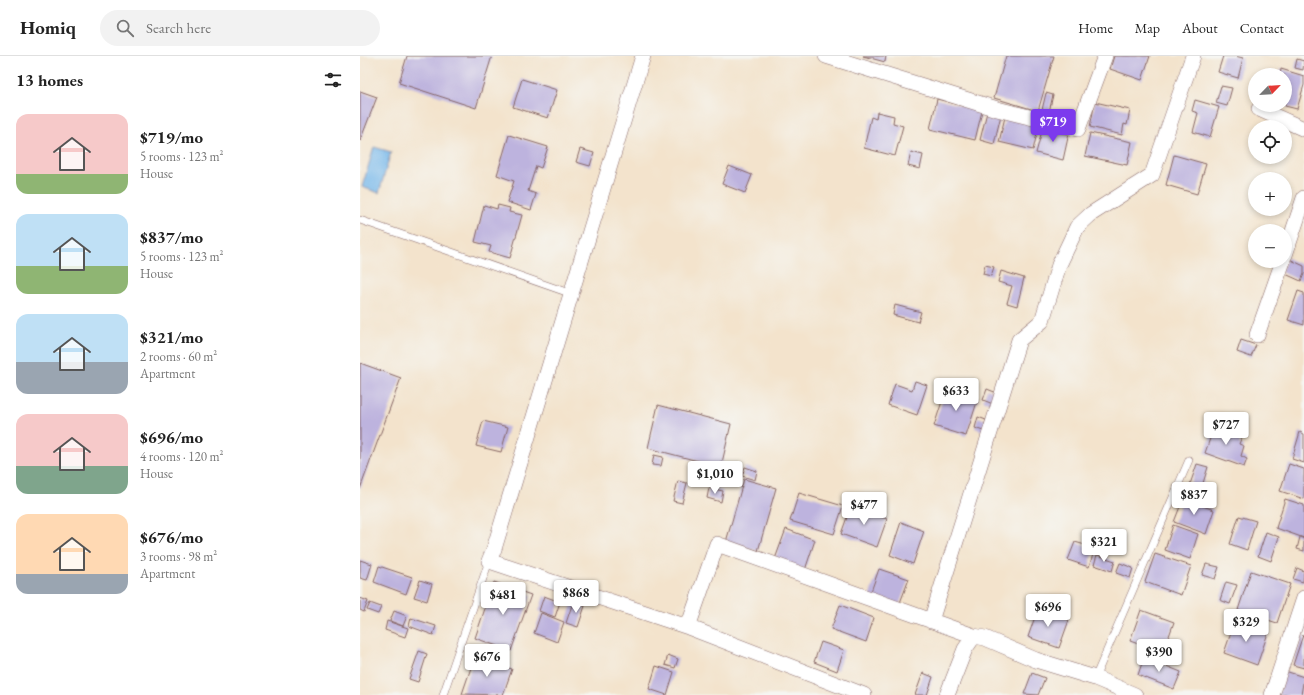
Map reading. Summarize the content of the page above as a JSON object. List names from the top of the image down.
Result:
{
  "north": "top right",
  "page": {
    "header": "Homiq",
    "search": "Search here",
    "nav": [
      "Home",
      "Map",
      "About",
      "Contact"
    ],
    "heading": "13 homes",
    "map_buttons": ["+", "−"],
    "list": [
      {
        "name": "$719/mo",
        "note": "5 rooms · 123 m² · House"
      },
      {
        "name": "$837/mo",
        "note": "5 rooms · 123 m² · House"
      },
      {
        "name": "$321/mo",
        "note": "2 rooms · 60 m² · Apartment"
      },
      {
        "name": "$696/mo",
        "note": "4 rooms · 120 m² · House"
      },
      {
        "name": "$676/mo",
        "note": "3 rooms · 98 m² · Apartment"
      }
    ],
    "price": [
      "$719",
      "$633",
      "$727",
      "$1,010",
      "$837",
      "$477",
      "$321",
      "$868",
      "$481",
      "$696",
      "$329",
      "$390",
      "$676"
    ]
  }
}
